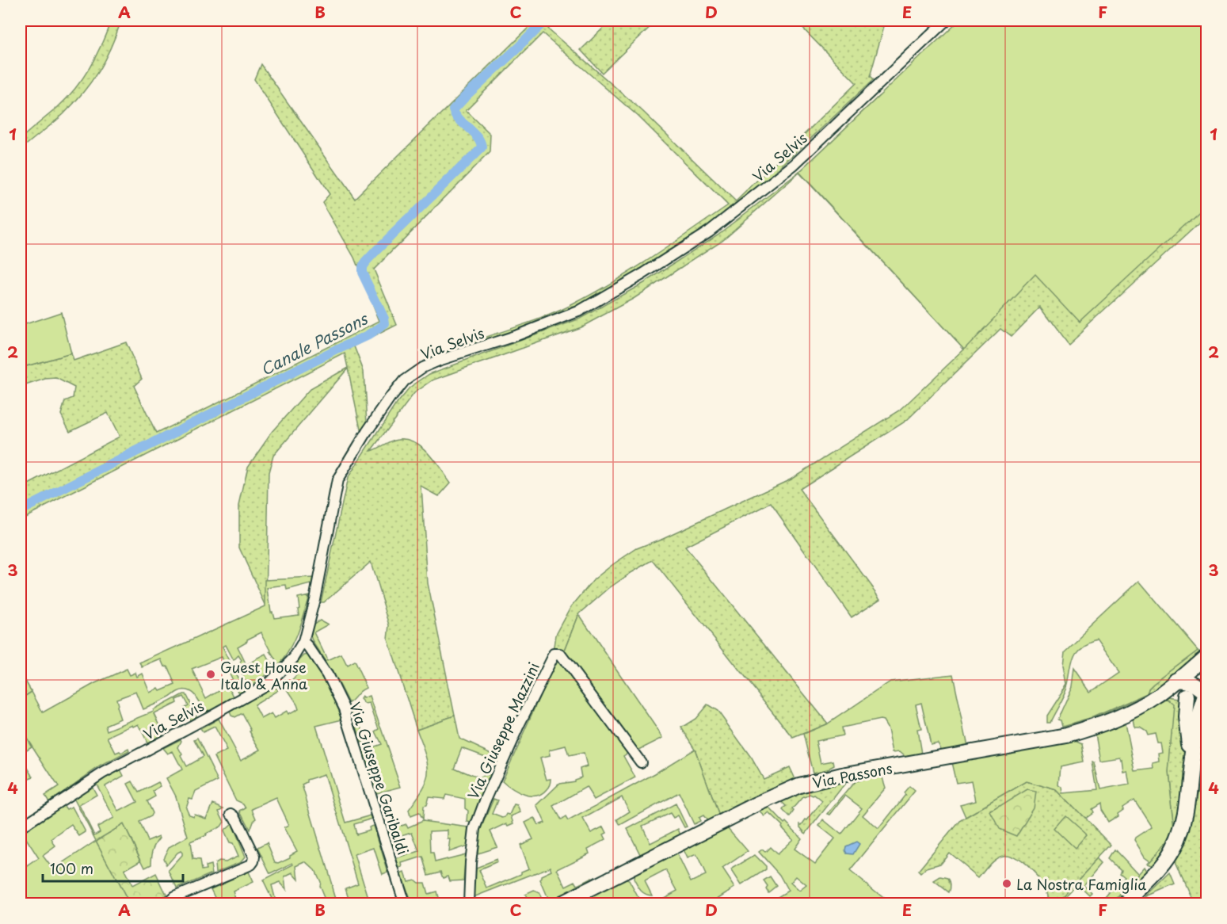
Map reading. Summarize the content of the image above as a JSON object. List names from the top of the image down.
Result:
{
  "streets": {
    "street": [
      "Via Selvis",
      "Via Giuseppe Mazzini",
      "Via Passons",
      "Via Giuseppe Garibaldi"
    ]
  },
  "crossings": [
    ["Via Selvis", "Via Giuseppe Garibaldi"]
  ],
  "water": ["Canale Passons"],
  "places": ["Guest House Italo & Anna", "La Nostra Famiglia"],
  "scale_bar": "100 m",
  "grid": {
    "columns": [
      "A",
      "B",
      "C",
      "D",
      "E",
      "F"
    ],
    "rows": [
      "1",
      "2",
      "3",
      "4"
    ]
  }
}
